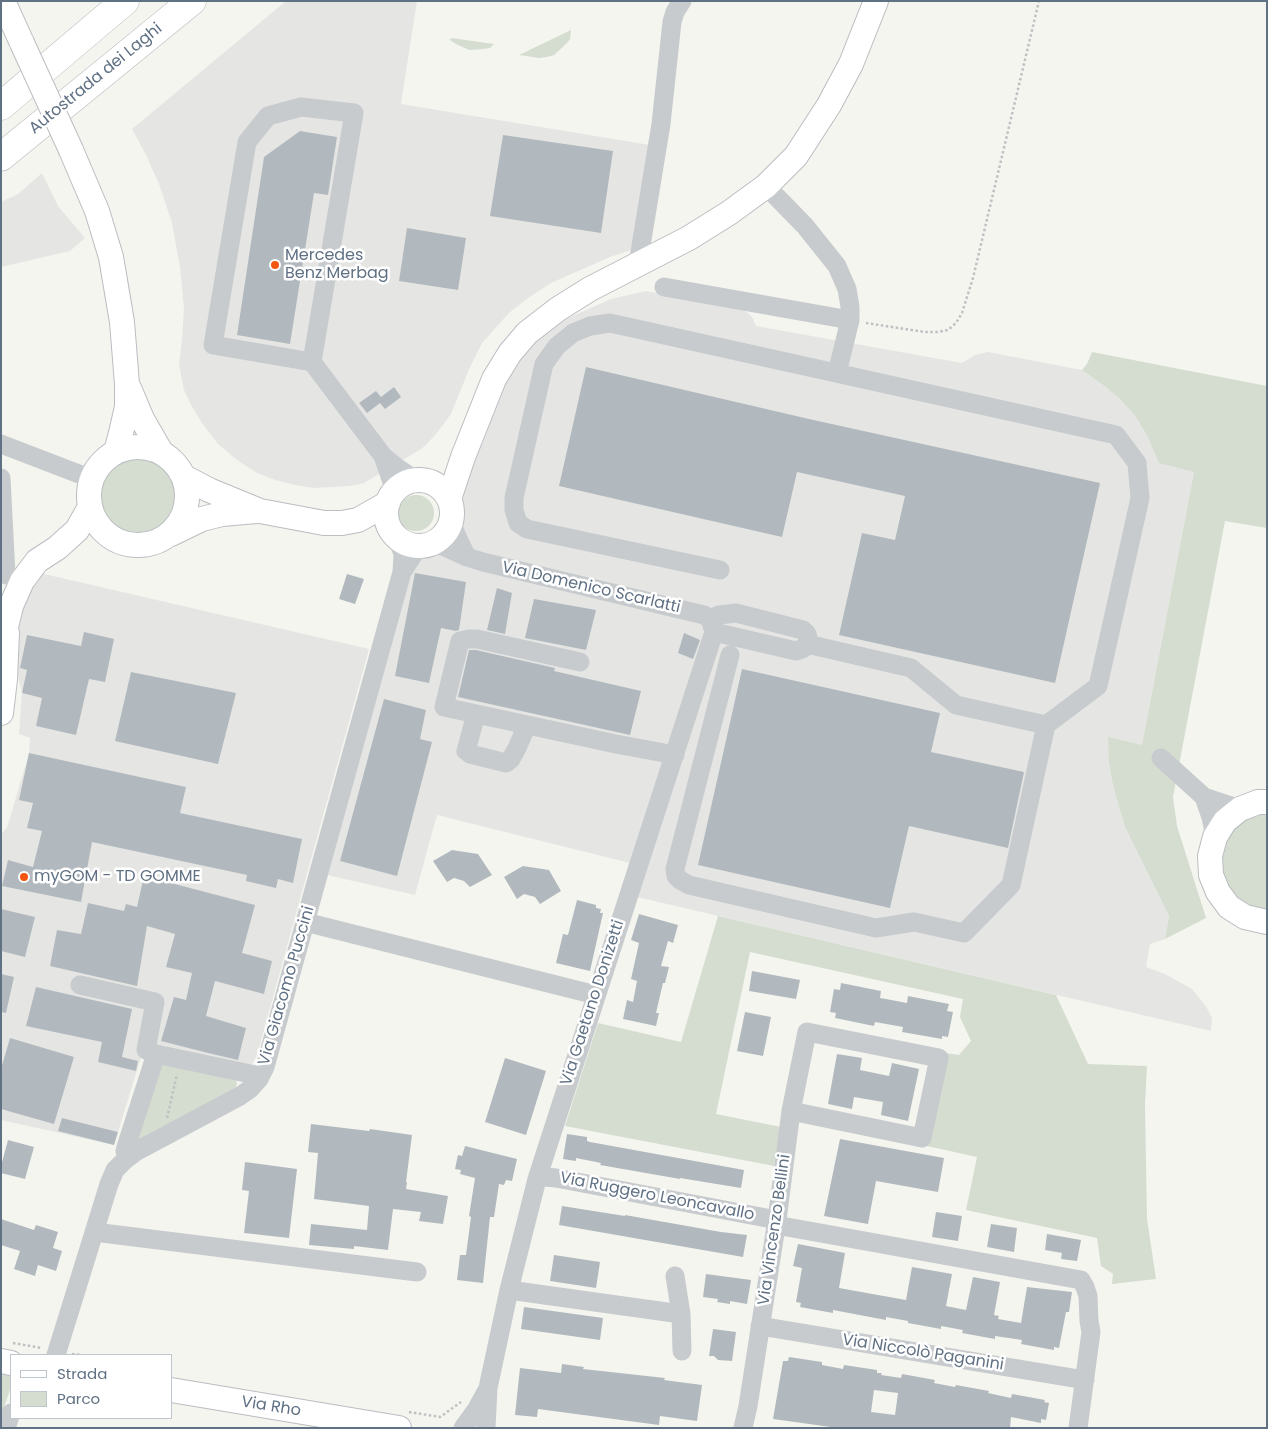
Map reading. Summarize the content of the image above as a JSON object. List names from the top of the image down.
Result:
{
  "streets": {
    "highway": ["Autostrada dei Laghi"],
    "main road": ["Via Rho"],
    "street": [
      "Via Domenico Scarlatti",
      "Via Giacomo Puccini",
      "Via Gaetano Donizetti",
      "Via Ruggero Leoncavallo",
      "Via Vincenzo Bellini",
      "Via Niccolò Paganini"
    ]
  },
  "crossings": [
    ["Via Domenico Scarlatti", "Via Giacomo Puccini"],
    ["Via Domenico Scarlatti", "Via Gaetano Donizetti"],
    ["Via Gaetano Donizetti", "Via Ruggero Leoncavallo"],
    ["Via Ruggero Leoncavallo", "Via Vincenzo Bellini"],
    ["Via Ruggero Leoncavallo", "Via Niccolò Paganini"],
    ["Via Vincenzo Bellini", "Via Niccolò Paganini"]
  ],
  "places": ["Mercedes Benz Merbag", "myGOM - TD GOMME"],
  "legend": ["Strada", "Parco"]
}
